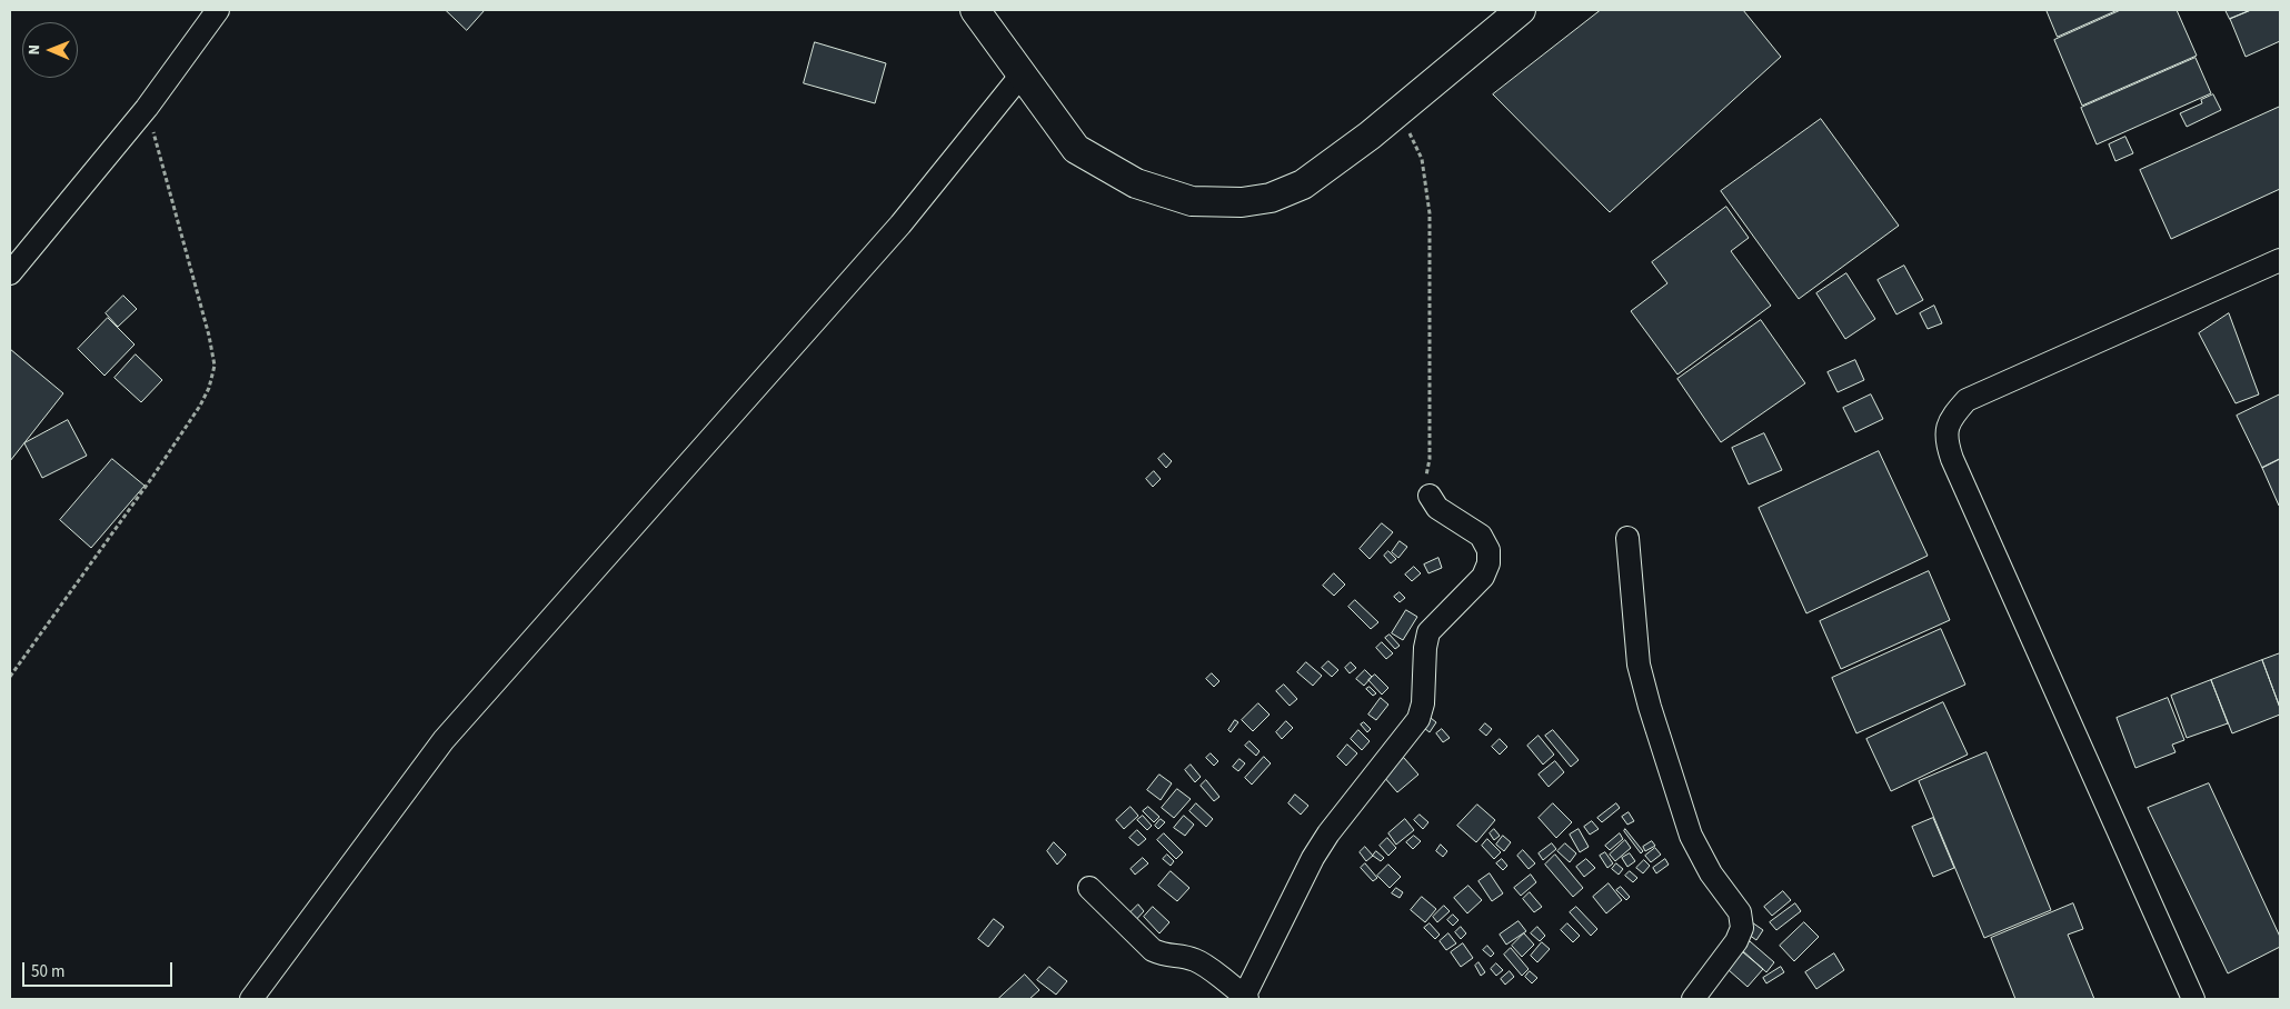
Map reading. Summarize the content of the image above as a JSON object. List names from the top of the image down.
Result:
{
  "scale_bar": "50 m",
  "north": "left"
}
